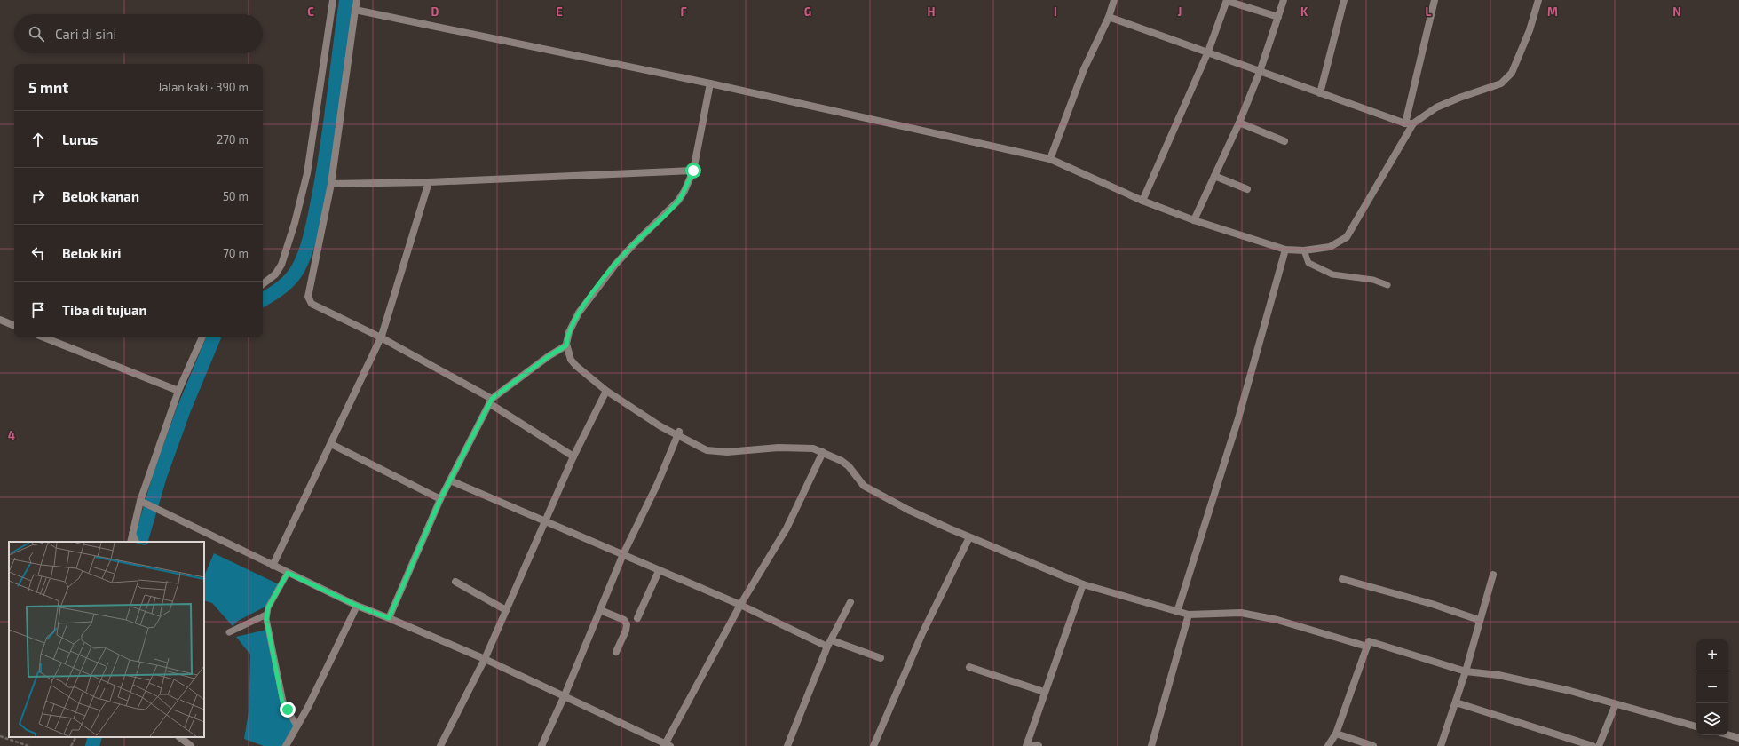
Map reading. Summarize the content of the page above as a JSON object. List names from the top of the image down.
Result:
{
  "page": {
    "search": "Cari di sini",
    "heading": ["5 mnt", "Jalan kaki · 390 m"],
    "list": [
      ["Lurus", "270 m"],
      ["Belok kanan", "50 m"],
      ["Belok kiri", "70 m"],
      "Tiba di tujuan"
    ],
    "map_buttons": ["+", "−"]
  },
  "grid": {
    "columns": [
      "C",
      "D",
      "E",
      "F",
      "G",
      "H",
      "I",
      "J",
      "K",
      "L",
      "M",
      "N"
    ],
    "rows": ["4"]
  }
}
